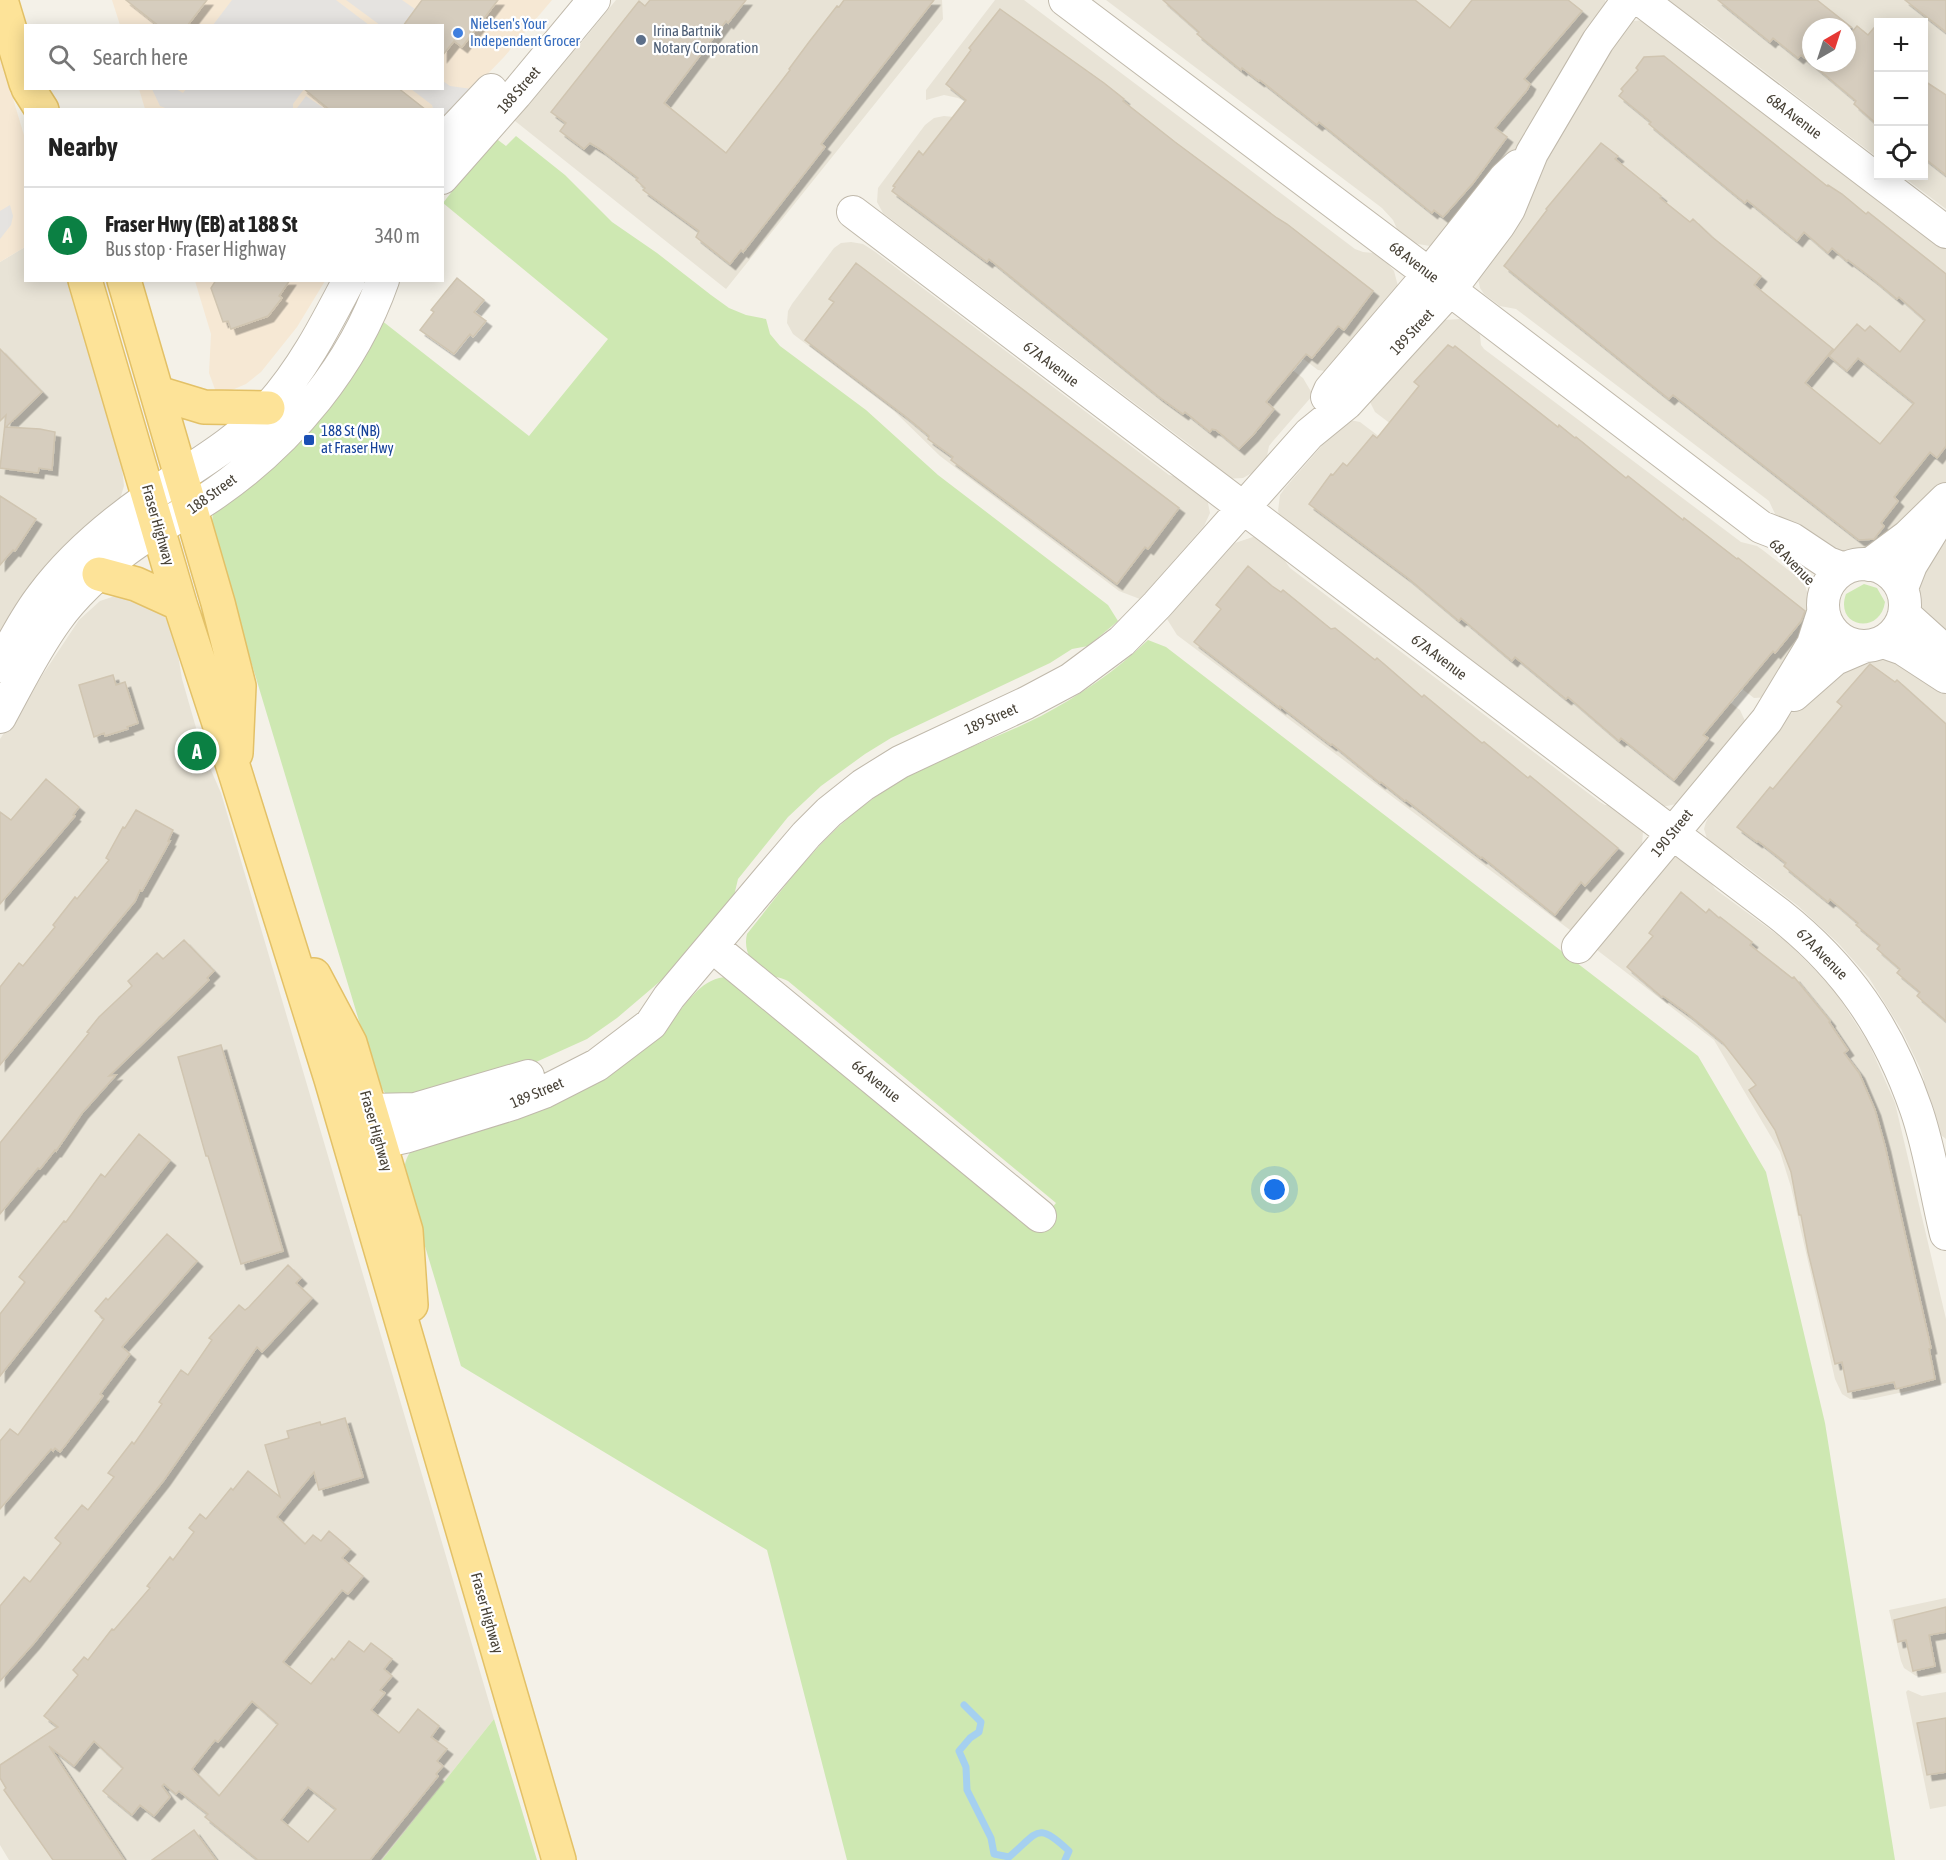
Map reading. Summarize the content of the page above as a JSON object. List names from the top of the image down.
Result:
{
  "streets": {
    "main road": ["Fraser Highway"],
    "street": [
      "188 Street",
      "68A Avenue",
      "68 Avenue",
      "189 Street",
      "67A Avenue",
      "190 Street",
      "66 Avenue"
    ]
  },
  "crossings": [
    ["188 Street", "Fraser Highway"],
    ["68 Avenue", "189 Street"],
    ["68 Avenue", "190 Street"],
    ["189 Street", "67A Avenue"],
    ["189 Street", "Fraser Highway"],
    ["189 Street", "66 Avenue"],
    ["67A Avenue", "190 Street"]
  ],
  "places": {
    "other": ["Nielsen's Your Independent Grocer", "Irina Bartnik Notary Corporation"],
    "transit": ["188 St (NB) at Fraser Hwy"]
  },
  "north": "top right",
  "page": {
    "map_buttons": ["+", "−"],
    "search": "Search here",
    "heading": "Nearby",
    "list": [
      {
        "mark": "A",
        "name": "Fraser Hwy (EB) at 188 St",
        "note": "Bus stop · Fraser Highway",
        "value": "340 m"
      }
    ],
    "pins": "A"
  }
}
